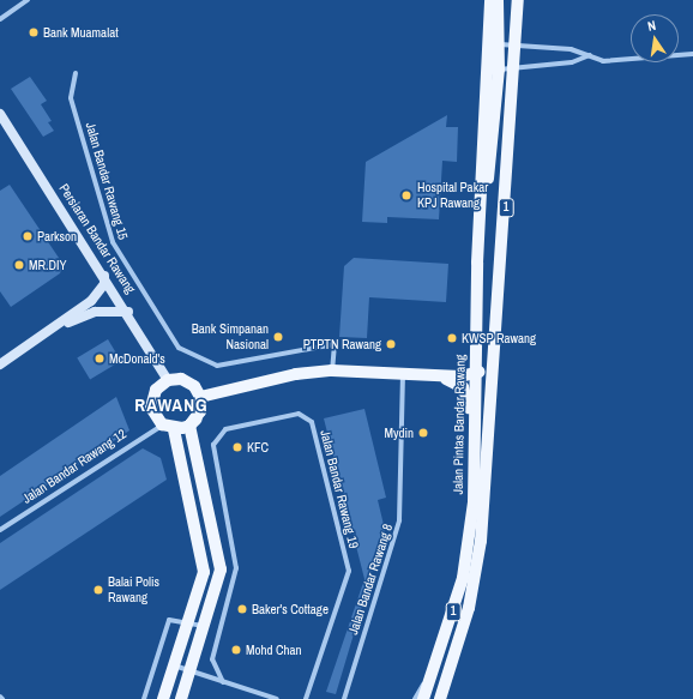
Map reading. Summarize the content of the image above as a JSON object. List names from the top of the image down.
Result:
{
  "streets": {
    "main road": ["1", "Jalan Pintas Bandar Rawang"],
    "street": [
      "Jalan Bandar Rawang 15",
      "Persiaran Bandar Rawang",
      "Jalan Bandar Rawang 12",
      "Jalan Bandar Rawang 19",
      "Jalan Bandar Rawang 8"
    ]
  },
  "crossings": [
    ["Persiaran Bandar Rawang", "Jalan Bandar Rawang 12"]
  ],
  "districts": ["RAWANG"],
  "places": [
    "Bank Muamalat",
    "Hospital Pakar KPJ Rawang",
    "Parkson",
    "MR.DIY",
    "Bank Simpanan Nasional",
    "KWSP Rawang",
    "PTPTN Rawang",
    "McDonald's",
    "Mydin",
    "KFC",
    "Balai Polis Rawang",
    "Baker's Cottage",
    "Mohd Chan"
  ],
  "north": "top"
}
